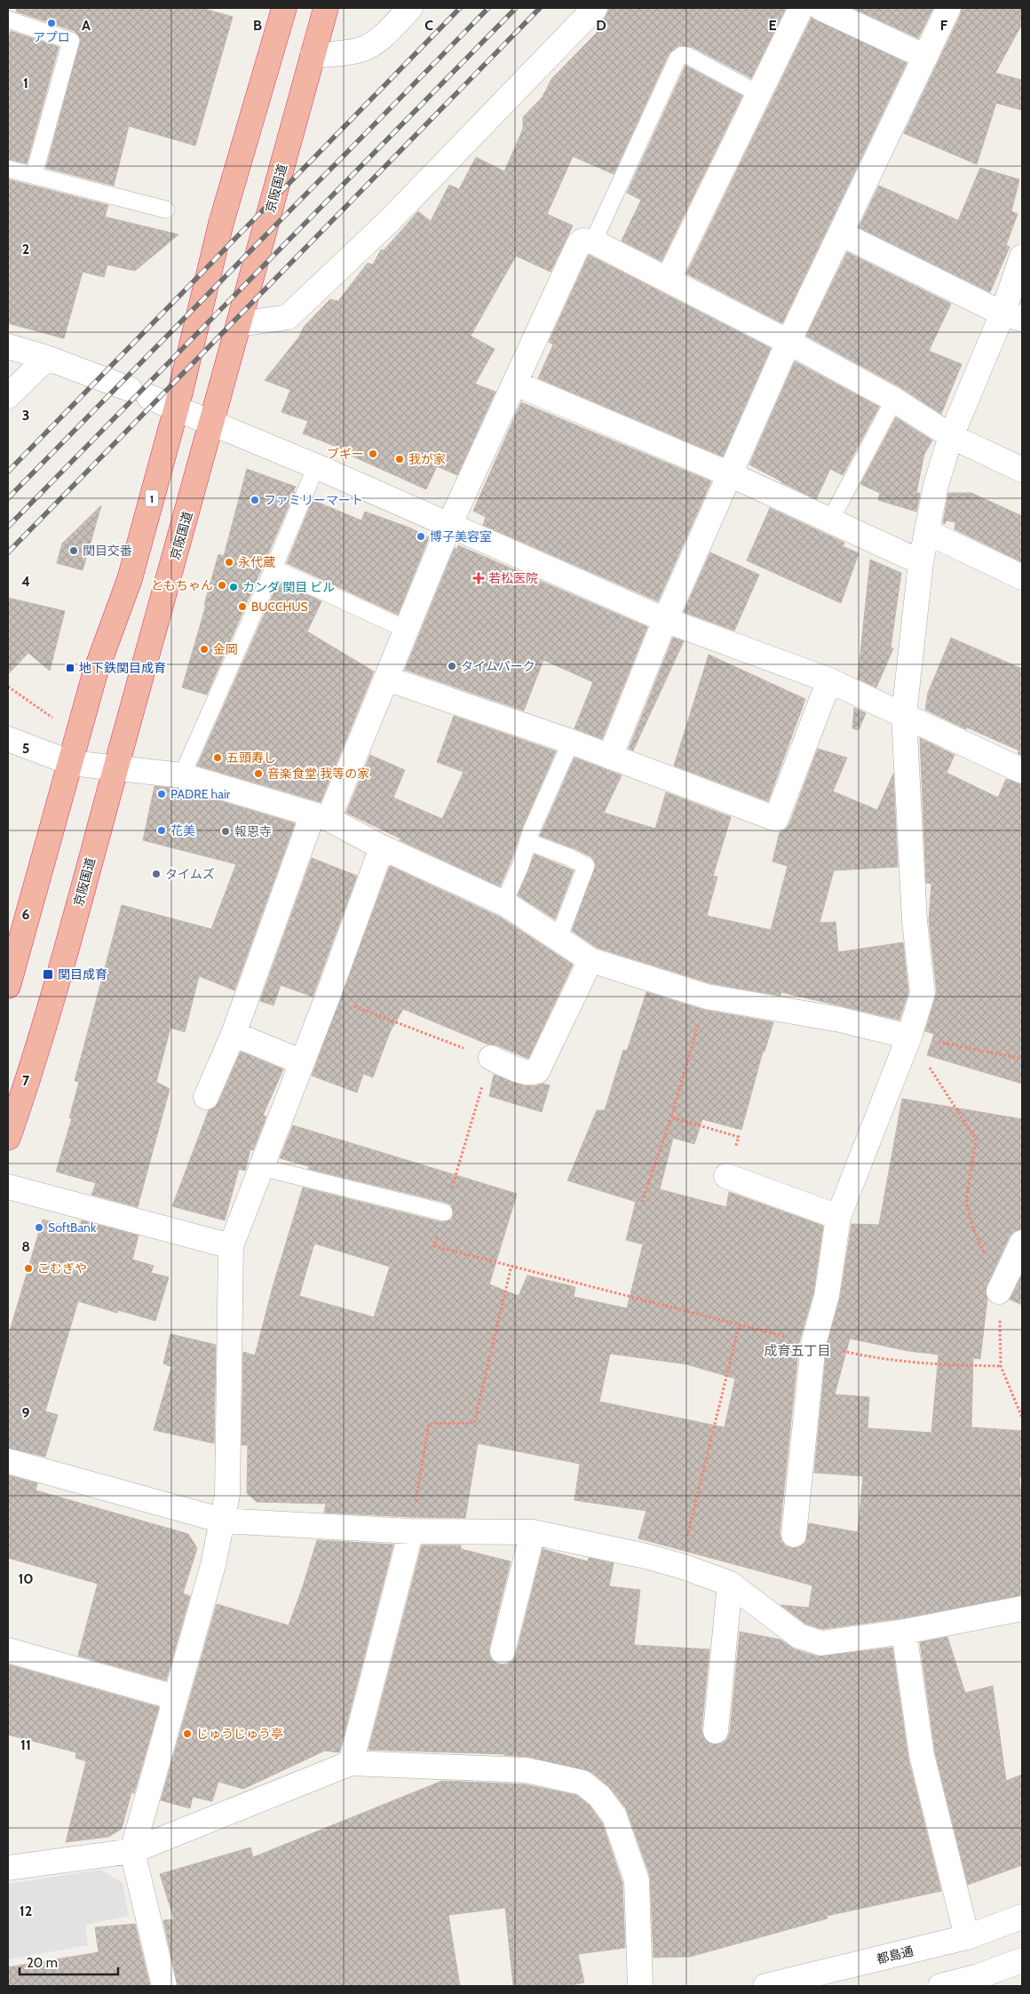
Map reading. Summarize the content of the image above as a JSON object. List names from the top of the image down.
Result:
{
  "streets": {
    "highway": ["京阪国道", "1"],
    "street": ["都島通"]
  },
  "districts": ["成育五丁目"],
  "places": {
    "other": [
      "アプロ",
      "ブギー",
      "我が家",
      "ファミリーマート",
      "博子美容室",
      "関目交番",
      "永代蔵",
      "ともちゃん",
      "カンダ 関目 ビル",
      "BUCCHUS",
      "金岡",
      "タイムパーク",
      "五頭寿し",
      "音楽食堂 我等の家",
      "PADRE hair",
      "花美",
      "報恩寺",
      "タイムズ",
      "SoftBank",
      "こむぎや",
      "じゅうじゅう亭"
    ],
    "health": ["若松医院"],
    "transit": ["地下鉄関目成育", "関目成育"]
  },
  "scale_bar": "20 m",
  "grid": {
    "columns": [
      "A",
      "B",
      "C",
      "D",
      "E",
      "F"
    ],
    "rows": [
      "1",
      "2",
      "3",
      "4",
      "5",
      "6",
      "7",
      "8",
      "9",
      "10",
      "11",
      "12"
    ]
  }
}
